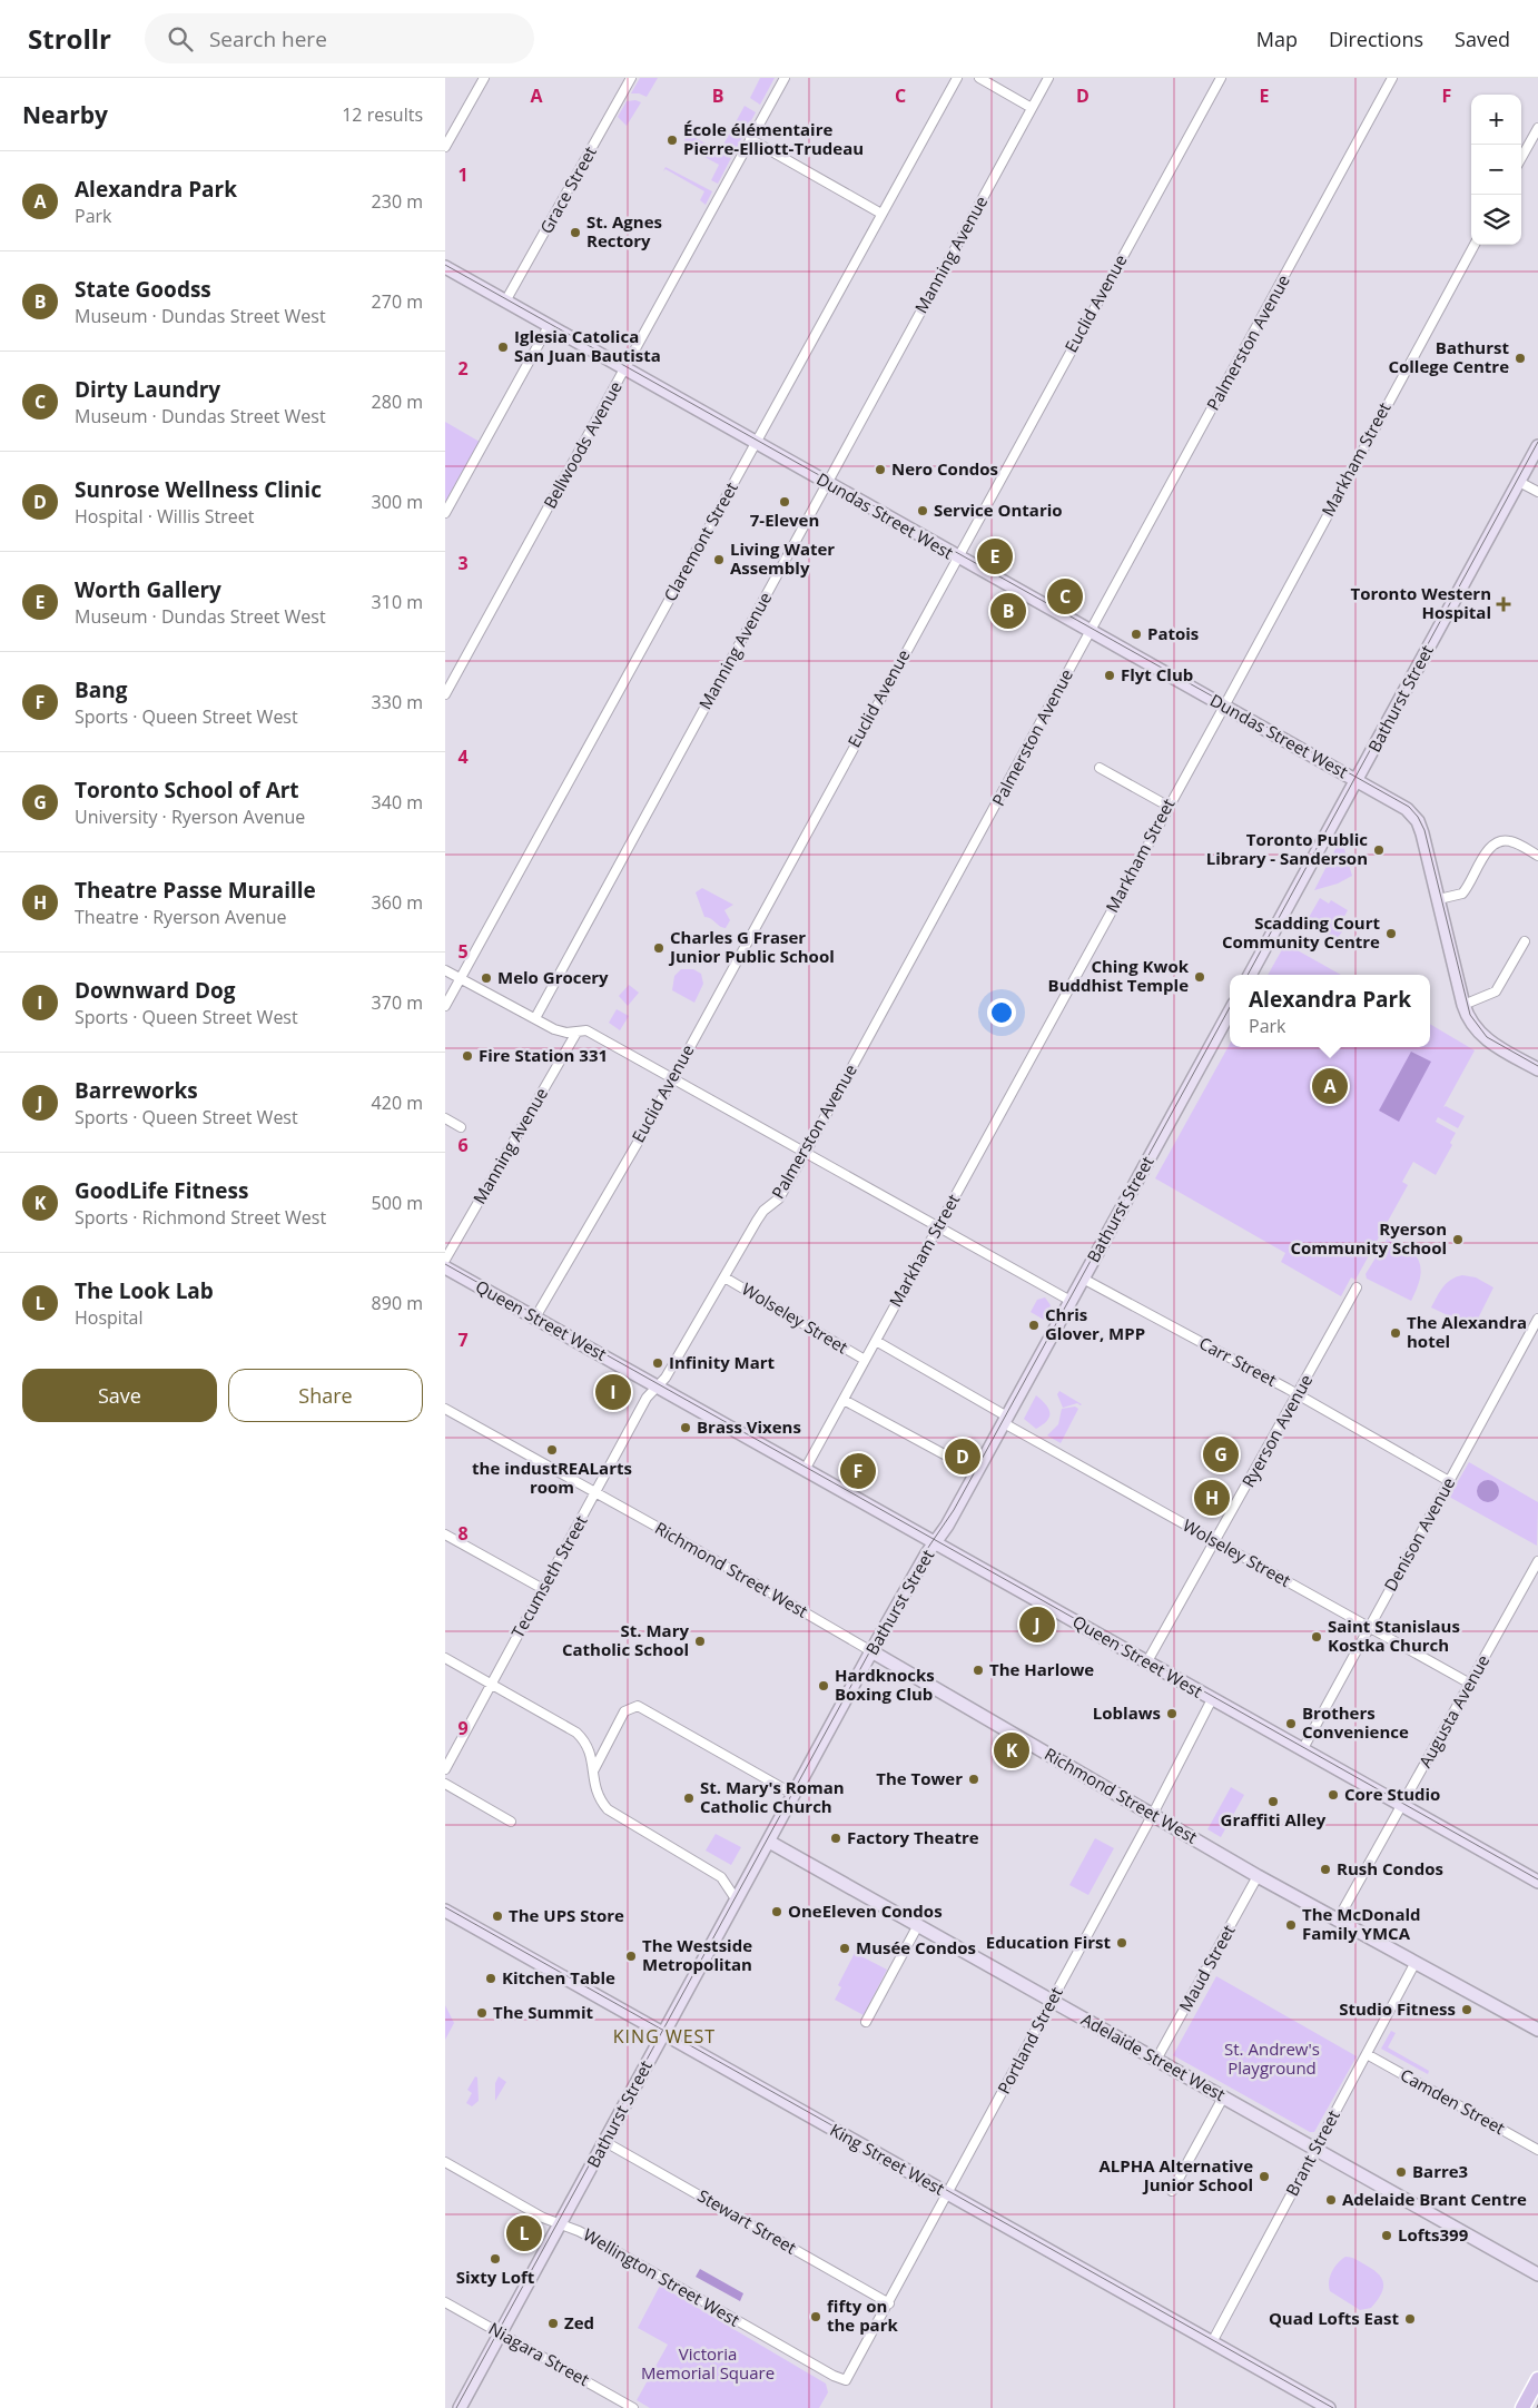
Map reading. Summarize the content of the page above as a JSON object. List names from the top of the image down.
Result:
{
  "streets": {
    "main road": [
      "Dundas Street West",
      "Bathurst Street",
      "Queen Street West",
      "Richmond Street West",
      "Adelaide Street West",
      "King Street West"
    ],
    "street": [
      "Grace Street",
      "Manning Avenue",
      "Euclid Avenue",
      "Palmerston Avenue",
      "Bellwoods Avenue",
      "Markham Street",
      "Claremont Street",
      "Wolseley Street",
      "Carr Street",
      "Ryerson Avenue",
      "Denison Avenue",
      "Tecumseth Street",
      "Augusta Avenue",
      "Maud Street",
      "Portland Street",
      "Camden Street",
      "Brant Street",
      "Stewart Street",
      "Wellington Street West",
      "Niagara Street"
    ]
  },
  "crossings": [
    ["Grace Street", "Dundas Street West"],
    ["Manning Avenue", "Dundas Street West"],
    ["Euclid Avenue", "Dundas Street West"],
    ["Euclid Avenue", "Queen Street West"],
    ["Palmerston Avenue", "Dundas Street West"],
    ["Palmerston Avenue", "Wolseley Street"],
    ["Palmerston Avenue", "Queen Street West"],
    ["Palmerston Avenue", "Tecumseth Street"],
    ["Bellwoods Avenue", "Dundas Street West"],
    ["Markham Street", "Dundas Street West"],
    ["Markham Street", "Wolseley Street"],
    ["Markham Street", "Queen Street West"],
    ["Dundas Street West", "Claremont Street"],
    ["Dundas Street West", "Bathurst Street"],
    ["Bathurst Street", "Wolseley Street"],
    ["Bathurst Street", "Queen Street West"],
    ["Bathurst Street", "Carr Street"],
    ["Bathurst Street", "Richmond Street West"],
    ["Bathurst Street", "Adelaide Street West"],
    ["Bathurst Street", "King Street West"],
    ["Bathurst Street", "Stewart Street"],
    ["Bathurst Street", "Wellington Street West"],
    ["Bathurst Street", "Niagara Street"],
    ["Wolseley Street", "Ryerson Avenue"],
    ["Wolseley Street", "Denison Avenue"],
    ["Wolseley Street", "Augusta Avenue"],
    ["Queen Street West", "Ryerson Avenue"],
    ["Queen Street West", "Denison Avenue"],
    ["Queen Street West", "Tecumseth Street"],
    ["Queen Street West", "Augusta Avenue"],
    ["Queen Street West", "Portland Street"],
    ["Carr Street", "Ryerson Avenue"],
    ["Carr Street", "Denison Avenue"],
    ["Richmond Street West", "Tecumseth Street"],
    ["Richmond Street West", "Augusta Avenue"],
    ["Richmond Street West", "Maud Street"],
    ["Richmond Street West", "Portland Street"],
    ["Richmond Street West", "Brant Street"],
    ["Maud Street", "Adelaide Street West"],
    ["Portland Street", "Adelaide Street West"],
    ["Portland Street", "King Street West"],
    ["Portland Street", "Stewart Street"],
    ["Portland Street", "Wellington Street West"],
    ["Adelaide Street West", "Brant Street"],
    ["Camden Street", "Brant Street"],
    ["Brant Street", "King Street West"]
  ],
  "districts": ["KING WEST"],
  "parks": ["St. Andrew's Playground", "Victoria Memorial Square"],
  "places": {
    "other": [
      "École élémentaire Pierre-Elliott-Trudeau",
      "St. Agnes Rectory",
      "Iglesia Catolica San Juan Bautista",
      "Bathurst College Centre",
      "Nero Condos",
      "7-Eleven",
      "Service Ontario",
      "Living Water Assembly",
      "Patois",
      "Flyt Club",
      "Toronto Public Library - Sanderson",
      "Scadding Court Community Centre",
      "Charles G Fraser Junior Public School",
      "Ching Kwok Buddhist Temple",
      "Melo Grocery",
      "Fire Station 331",
      "Ryerson Community School",
      "Chris Glover, MPP",
      "The Alexandra hotel",
      "Infinity Mart",
      "Brass Vixens",
      "the industREALarts room",
      "Saint Stanislaus Kostka Church",
      "St. Mary Catholic School",
      "The Harlowe",
      "Hardknocks Boxing Club",
      "Loblaws",
      "Brothers Convenience",
      "The Tower",
      "Core Studio",
      "St. Mary's Roman Catholic Church",
      "Graffiti Alley",
      "Factory Theatre",
      "Rush Condos",
      "OneEleven Condos",
      "The UPS Store",
      "The McDonald Family YMCA",
      "Education First",
      "Musée Condos",
      "The Westside Metropolitan",
      "Kitchen Table",
      "Studio Fitness",
      "The Summit",
      "Barre3",
      "ALPHA Alternative Junior School",
      "Adelaide Brant Centre",
      "Lofts399",
      "Sixty Loft",
      "fifty on the park",
      "Quad Lofts East",
      "Zed"
    ],
    "health": ["Toronto Western Hospital"]
  },
  "page": {
    "header": "Strollr",
    "search": "Search here",
    "nav": ["Map", "Directions", "Saved"],
    "heading": ["Nearby", "12 results"],
    "map_buttons": ["+", "−"],
    "list": [
      {
        "mark": "A",
        "name": "Alexandra Park",
        "note": "Park",
        "value": "230 m"
      },
      {
        "mark": "B",
        "name": "State Goodss",
        "note": "Museum · Dundas Street West",
        "value": "270 m"
      },
      {
        "mark": "C",
        "name": "Dirty Laundry",
        "note": "Museum · Dundas Street West",
        "value": "280 m"
      },
      {
        "mark": "D",
        "name": "Sunrose Wellness Clinic",
        "note": "Hospital · Willis Street",
        "value": "300 m"
      },
      {
        "mark": "E",
        "name": "Worth Gallery",
        "note": "Museum · Dundas Street West",
        "value": "310 m"
      },
      {
        "mark": "F",
        "name": "Bang",
        "note": "Sports · Queen Street West",
        "value": "330 m"
      },
      {
        "mark": "G",
        "name": "Toronto School of Art",
        "note": "University · Ryerson Avenue",
        "value": "340 m"
      },
      {
        "mark": "H",
        "name": "Theatre Passe Muraille",
        "note": "Theatre · Ryerson Avenue",
        "value": "360 m"
      },
      {
        "mark": "I",
        "name": "Downward Dog",
        "note": "Sports · Queen Street West",
        "value": "370 m"
      },
      {
        "mark": "J",
        "name": "Barreworks",
        "note": "Sports · Queen Street West",
        "value": "420 m"
      },
      {
        "mark": "K",
        "name": "GoodLife Fitness",
        "note": "Sports · Richmond Street West",
        "value": "500 m"
      },
      {
        "mark": "L",
        "name": "The Look Lab",
        "note": "Hospital",
        "value": "890 m"
      }
    ],
    "pins": [
      "E",
      "C",
      "B",
      "A",
      "I",
      "G",
      "D",
      "F",
      "H",
      "J",
      "K",
      "L"
    ],
    "popup": ["Alexandra Park", "Park"],
    "buttons": ["Save", "Share"]
  },
  "grid": {
    "columns": [
      "A",
      "B",
      "C",
      "D",
      "E",
      "F"
    ],
    "rows": [
      "1",
      "2",
      "3",
      "4",
      "5",
      "6",
      "7",
      "8",
      "9"
    ]
  }
}
